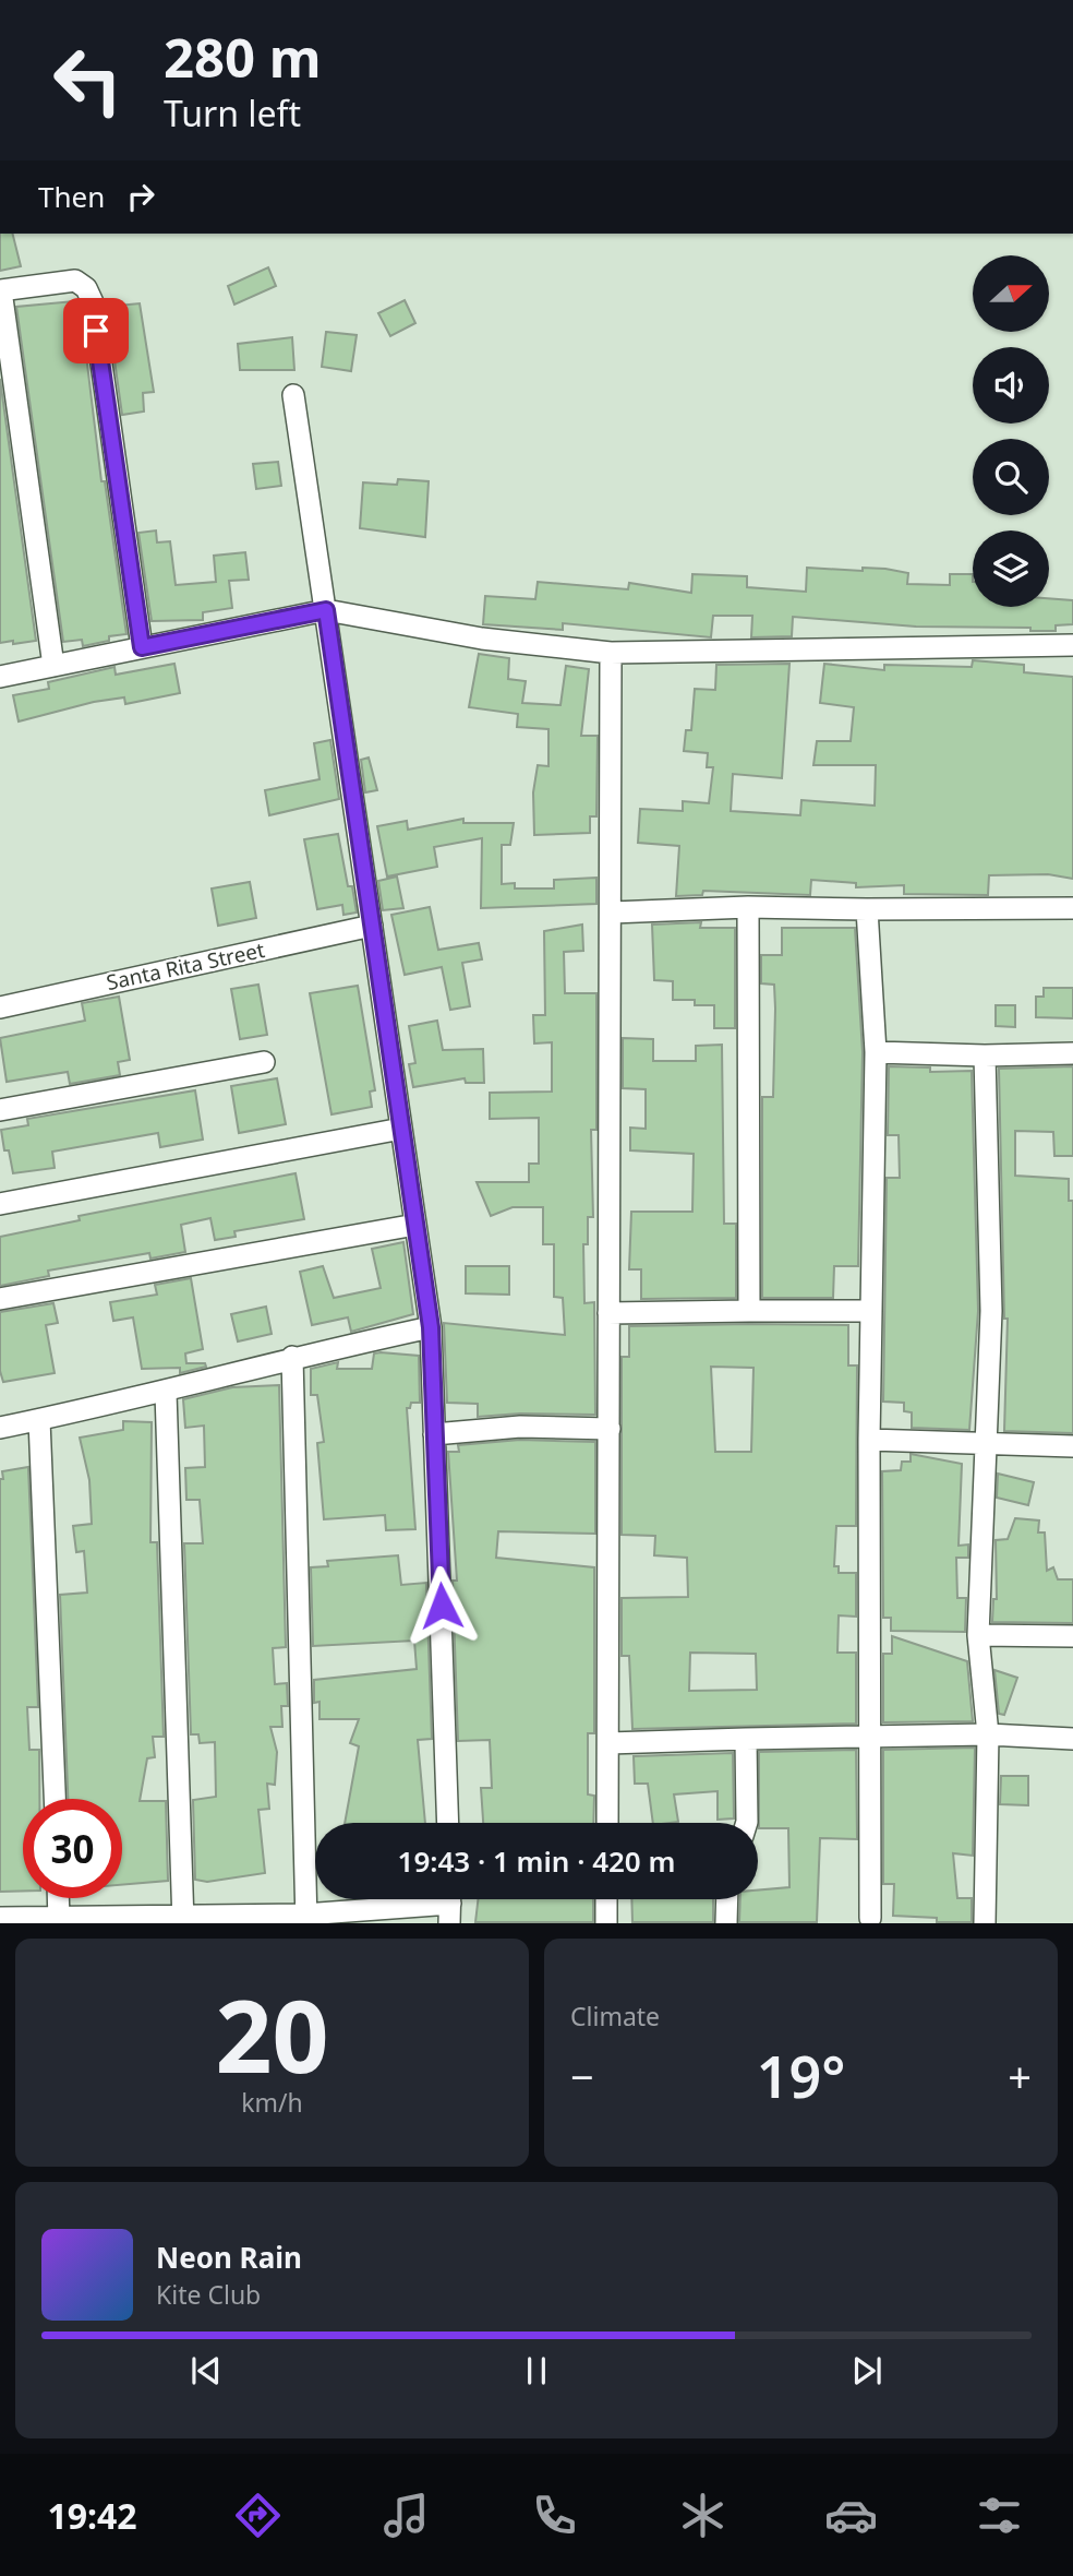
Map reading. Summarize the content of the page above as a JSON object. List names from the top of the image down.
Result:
{
  "streets": {
    "street": ["Santa Rita Street"]
  },
  "north": "right",
  "page": {
    "turn": ["280 m", "Turn left"],
    "then": "Then",
    "limit": "30",
    "trip": "19:43 · 1 min · 420 m",
    "tile": [
      ["20", "km/h"],
      "Climate"
    ],
    "heat": ["−", "19°", "+"],
    "song": ["Neon Rain", "Kite Club"],
    "tabs": "19:42"
  }
}
